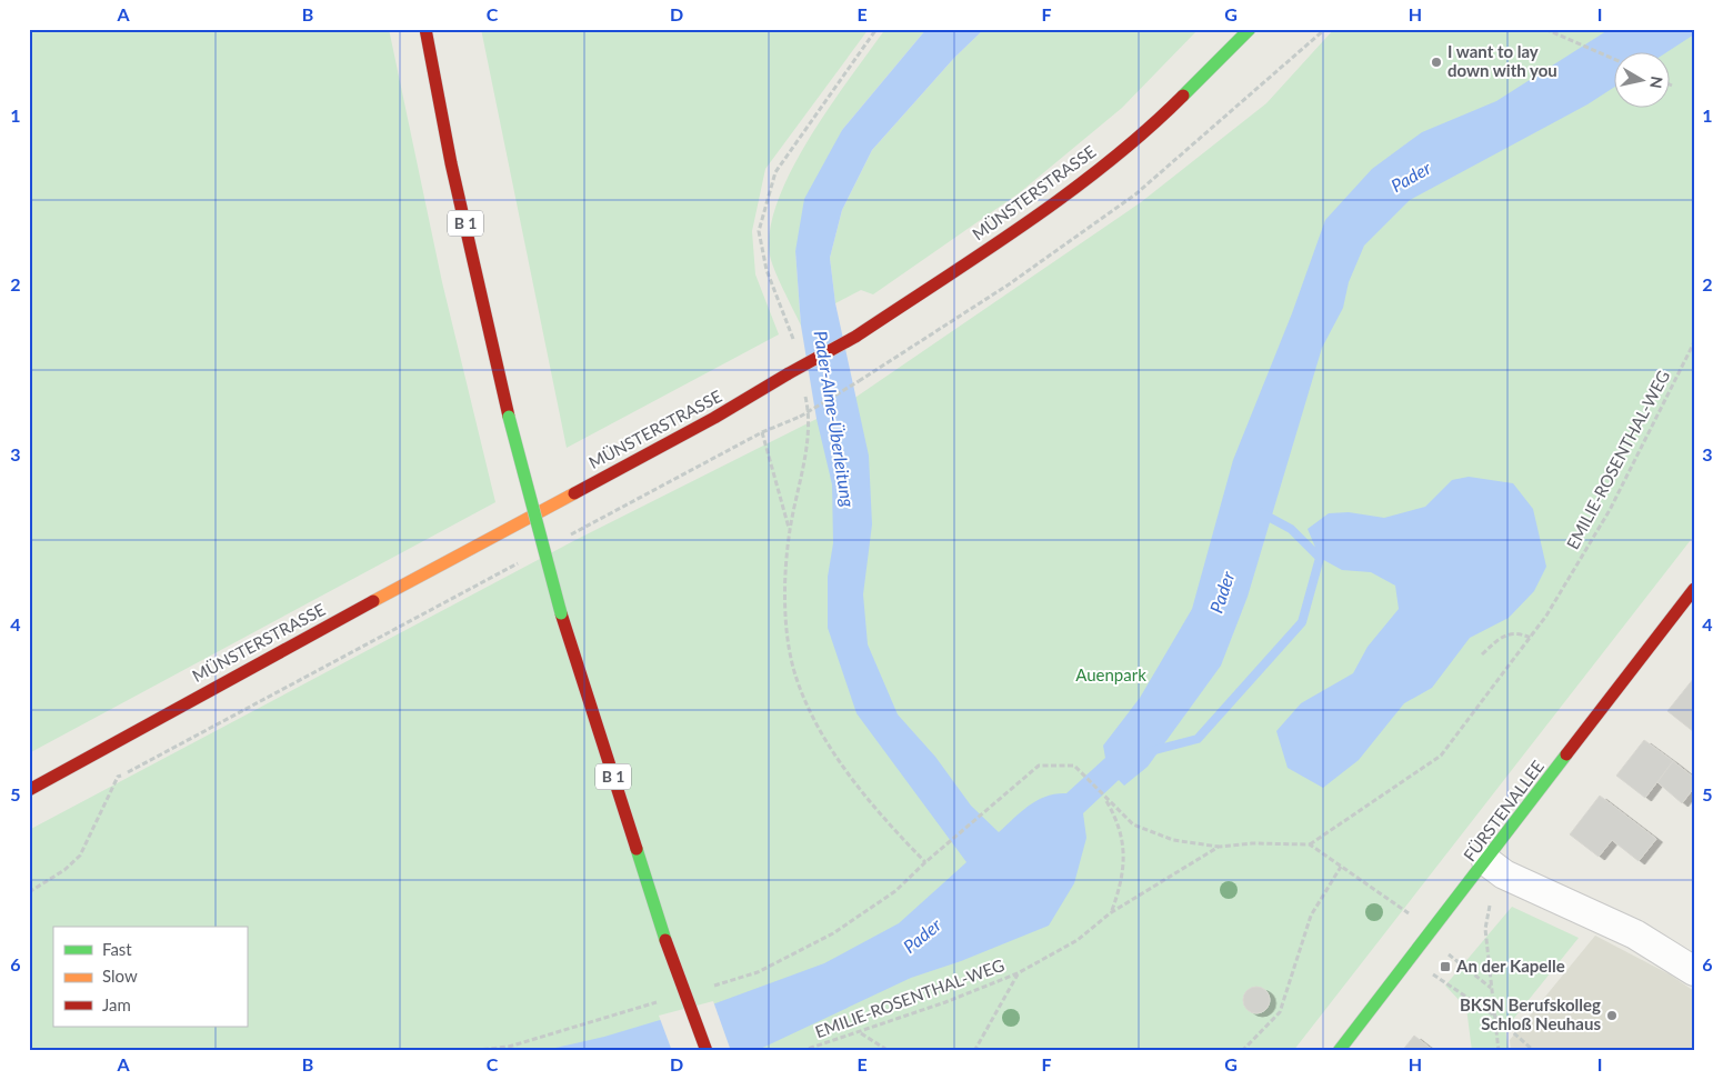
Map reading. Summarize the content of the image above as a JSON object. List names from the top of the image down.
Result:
{
  "streets": {
    "main road": ["MÜNSTERSTRASSE", "B 1", "FÜRSTENALLEE"],
    "path": ["EMILIE-ROSENTHAL-WEG"]
  },
  "water": ["Pader", "Pader-Alme-Überleitung"],
  "parks": ["Auenpark"],
  "places": {
    "other": ["I want to lay down with you", "BKSN Berufskolleg Schloß Neuhaus"],
    "transit": ["An der Kapelle"]
  },
  "legend": ["Fast", "Slow", "Jam"],
  "north": "right",
  "grid": {
    "columns": [
      "A",
      "B",
      "C",
      "D",
      "E",
      "F",
      "G",
      "H",
      "I"
    ],
    "rows": [
      "1",
      "2",
      "3",
      "4",
      "5",
      "6"
    ]
  }
}
